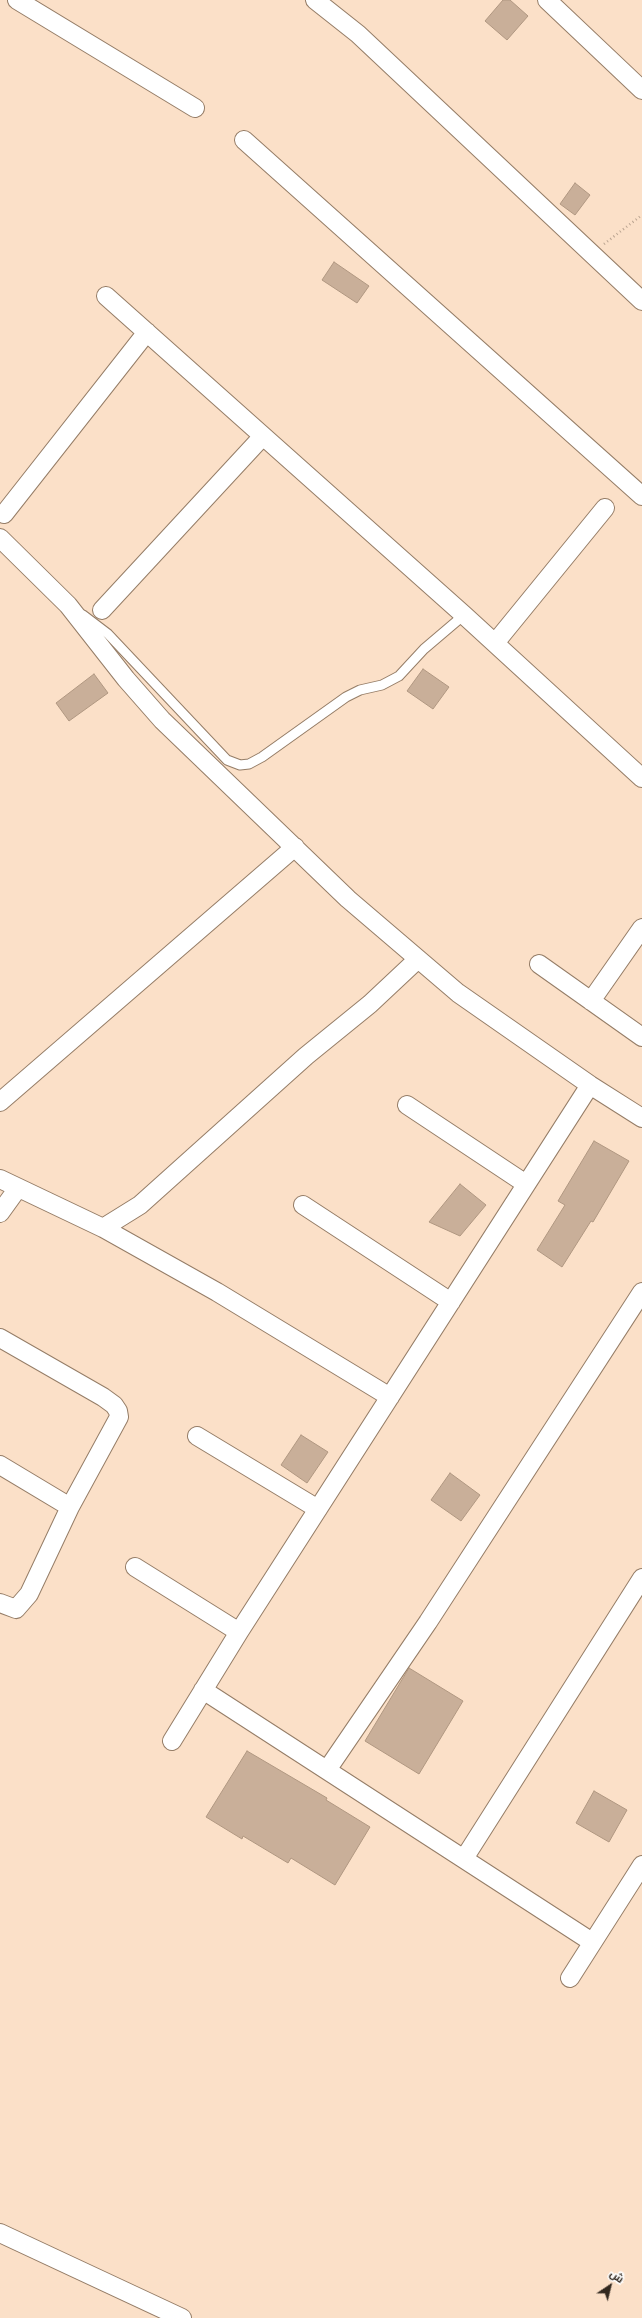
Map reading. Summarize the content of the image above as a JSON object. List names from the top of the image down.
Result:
{
  "north": "top right"
}
